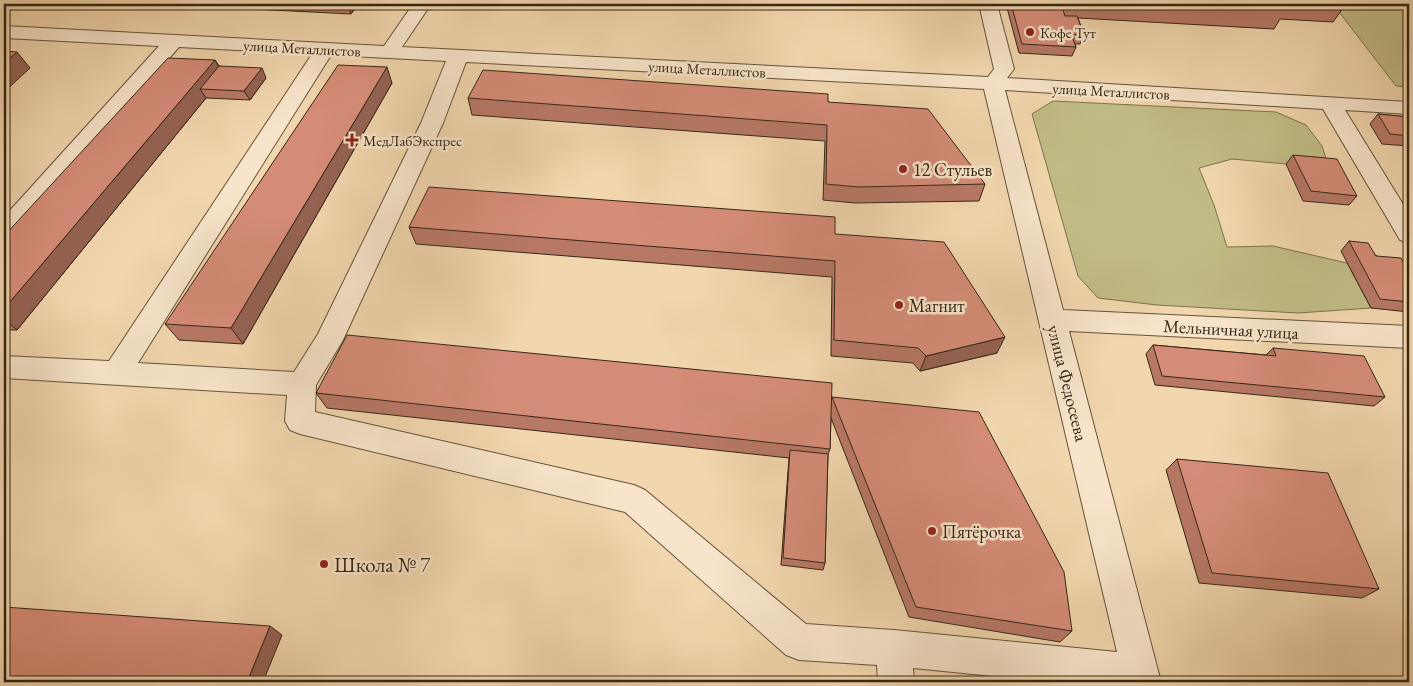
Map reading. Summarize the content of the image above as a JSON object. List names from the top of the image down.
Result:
{
  "streets": {
    "street": ["улица Металлистов", "Мельничная улица", "улица Федосеева"]
  },
  "crossings": [
    ["улица Металлистов", "улица Федосеева"],
    ["Мельничная улица", "улица Федосеева"]
  ],
  "places": {
    "other": [
      "Кофе Тут",
      "12 Стульев",
      "Магнит",
      "Пятёрочка",
      "Школа № 7"
    ],
    "health": ["МедЛабЭкспрес"]
  }
}
